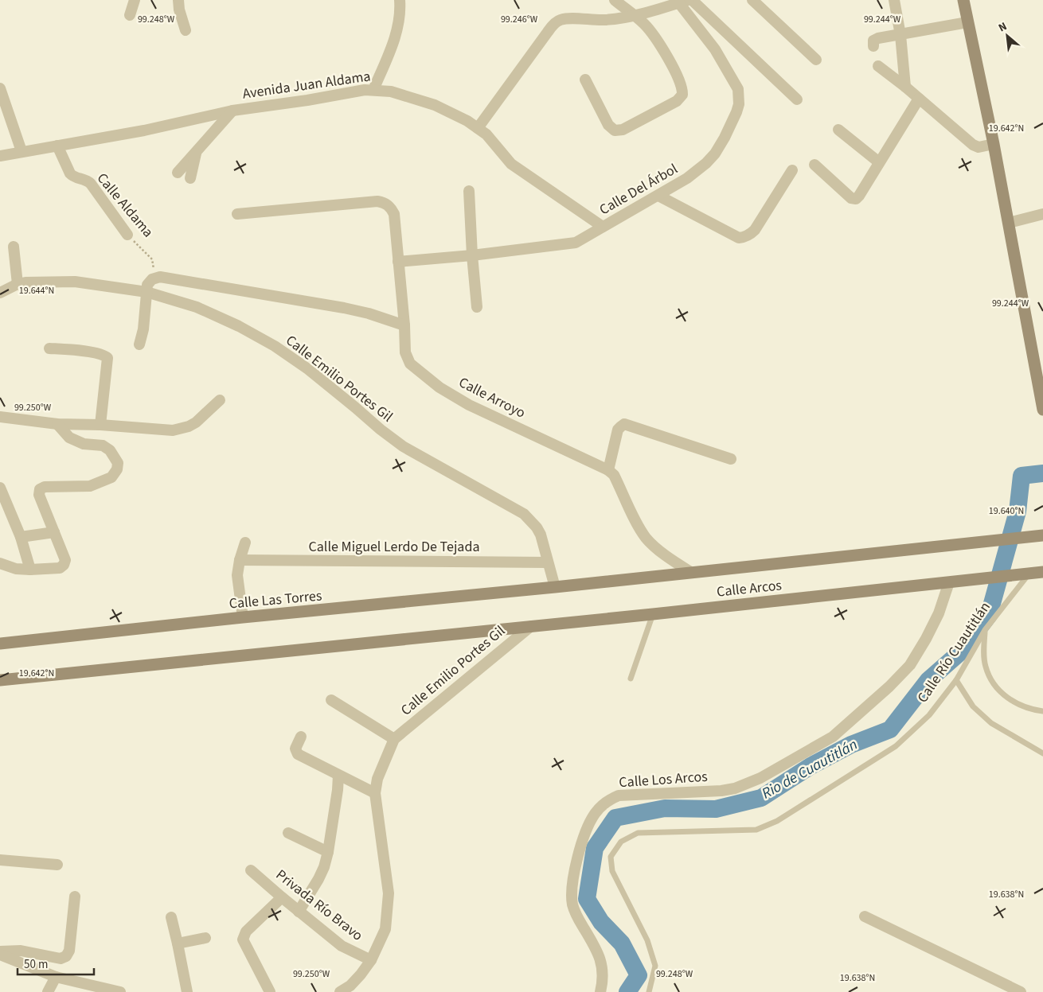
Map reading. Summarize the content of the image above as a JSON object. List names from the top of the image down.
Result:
{
  "streets": {
    "main road": ["Calle Arcos", "Calle Las Torres"],
    "street": [
      "Avenida Juan Aldama",
      "Calle Del Árbol",
      "Calle Aldama",
      "Calle Emilio Portes Gil",
      "Calle Arroyo",
      "Calle Miguel Lerdo De Tejada",
      "Calle Río Cuautitlán",
      "Calle Los Arcos",
      "Privada Río Bravo"
    ]
  },
  "crossings": [
    ["Avenida Juan Aldama", "Calle Del Árbol"],
    ["Avenida Juan Aldama", "Calle Aldama"],
    ["Calle Del Árbol", "Calle Arroyo"],
    ["Calle Emilio Portes Gil", "Calle Miguel Lerdo De Tejada"],
    ["Calle Emilio Portes Gil", "Calle Arcos"],
    ["Calle Emilio Portes Gil", "Calle Las Torres"],
    ["Calle Arcos", "Calle Las Torres"],
    ["Calle Arcos", "Calle Río Cuautitlán"],
    ["Calle Río Cuautitlán", "Calle Los Arcos"]
  ],
  "water": ["Rio de Cuautitlán"],
  "scale_bar": "50 m",
  "north": "top left",
  "coordinates": [
    "99.248°W",
    "99.246°W",
    "99.244°W",
    "19.642°N",
    "19.644°N",
    "99.250°W",
    "19.640°N",
    "19.638°N"
  ]
}
